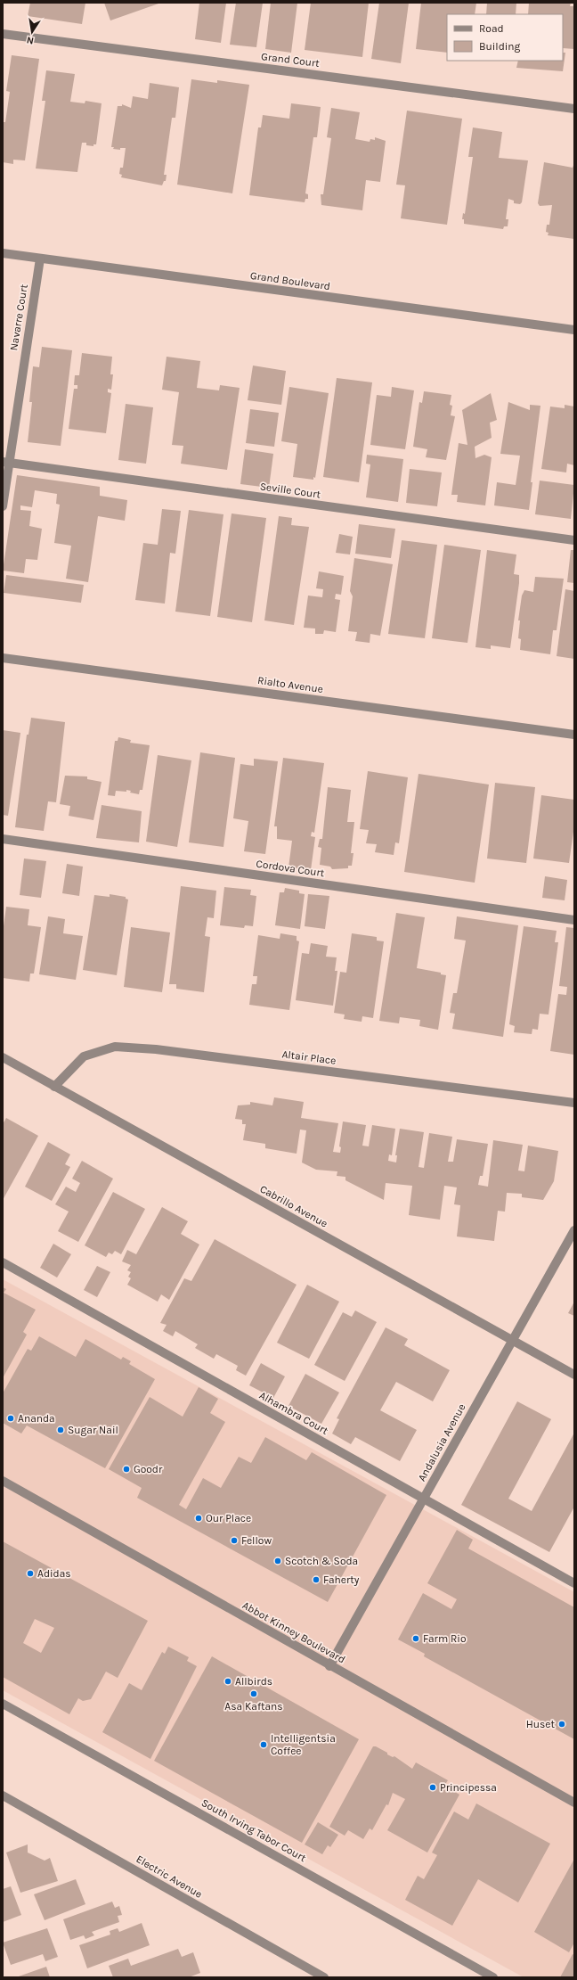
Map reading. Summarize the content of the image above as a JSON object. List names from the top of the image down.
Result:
{
  "streets": {
    "street": [
      "Grand Court",
      "Grand Boulevard",
      "Navarre Court",
      "Seville Court",
      "Rialto Avenue",
      "Cordova Court",
      "Altair Place",
      "Cabrillo Avenue",
      "Alhambra Court",
      "Andalusia Avenue",
      "Abbot Kinney Boulevard",
      "South Irving Tabor Court",
      "Electric Avenue"
    ]
  },
  "crossings": [
    ["Grand Boulevard", "Navarre Court"],
    ["Navarre Court", "Seville Court"],
    ["Altair Place", "Cabrillo Avenue"],
    ["Cabrillo Avenue", "Andalusia Avenue"],
    ["Alhambra Court", "Andalusia Avenue"],
    ["Andalusia Avenue", "Abbot Kinney Boulevard"]
  ],
  "places": [
    "Ananda",
    "Sugar Nail",
    "Goodr",
    "Our Place",
    "Fellow",
    "Scotch & Soda",
    "Adidas",
    "Faherty",
    "Farm Rio",
    "Allbirds",
    "Asa Kaftans",
    "Huset",
    "Intelligentsia Coffee",
    "Principessa"
  ],
  "legend": ["Road", "Building"],
  "north": "bottom"
}
